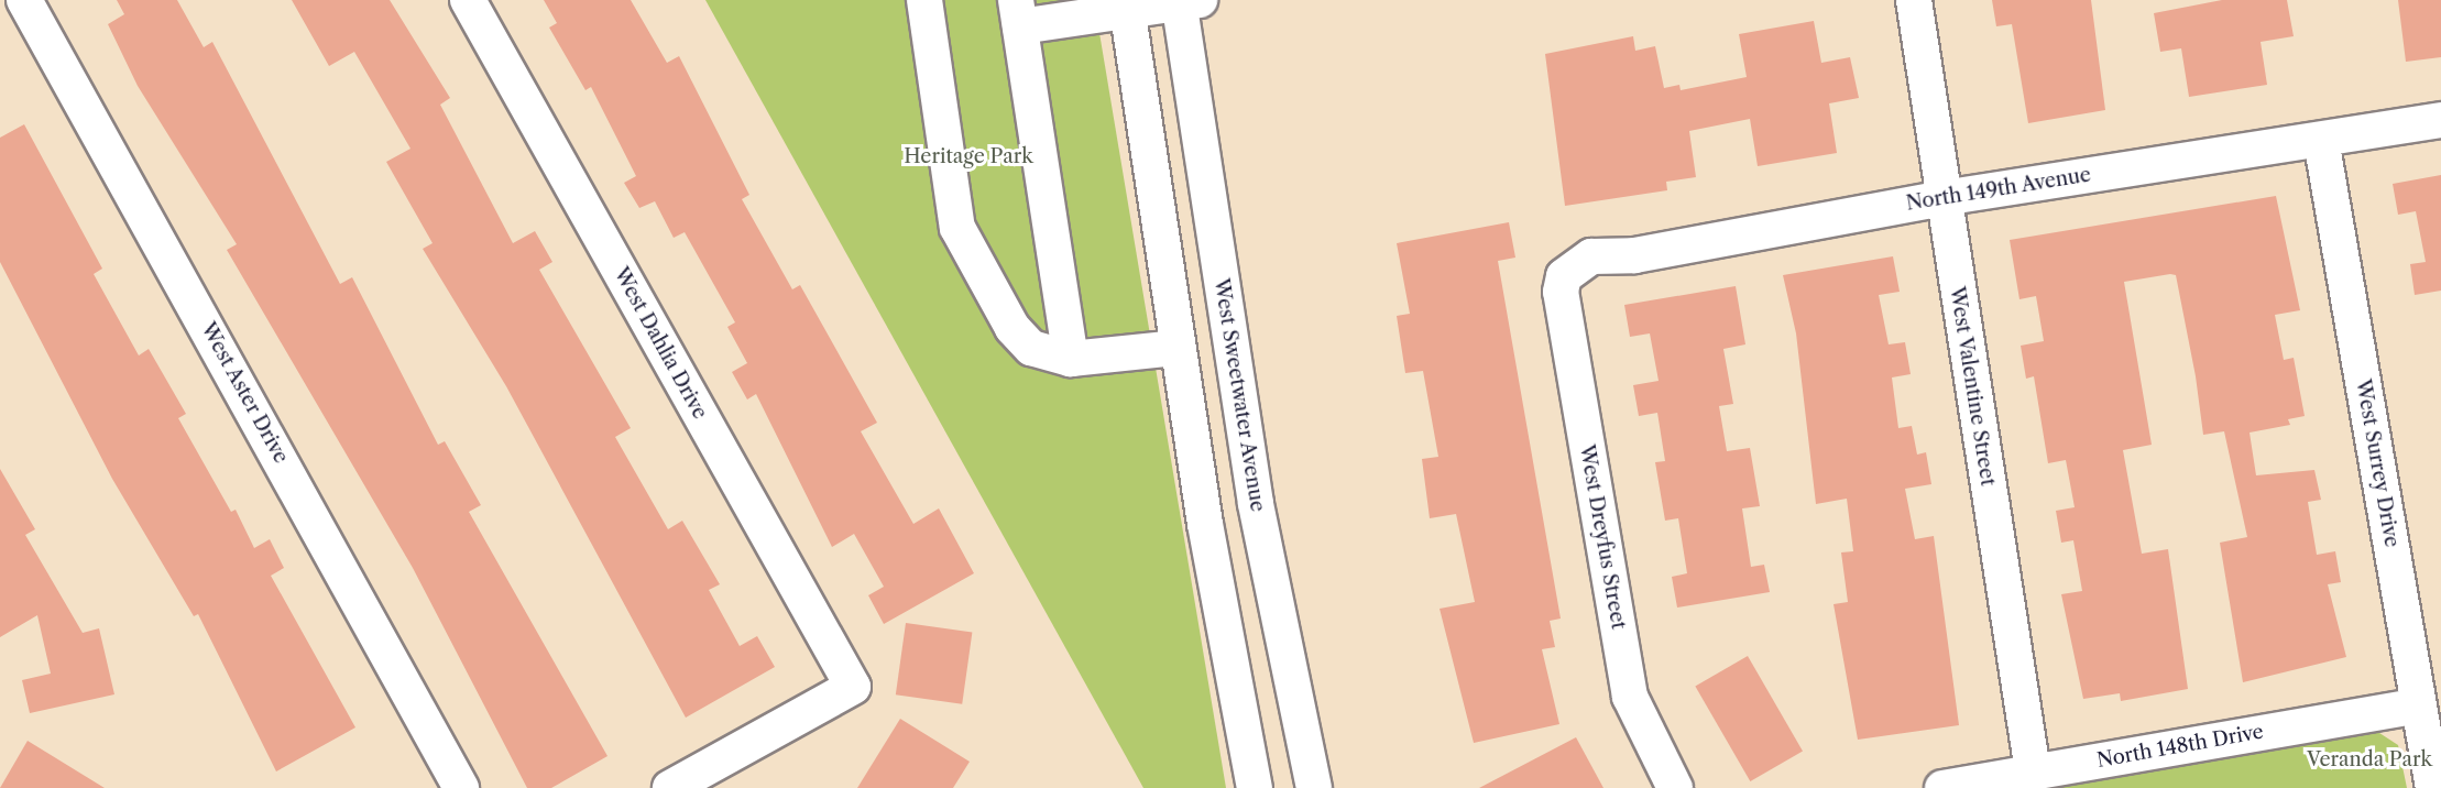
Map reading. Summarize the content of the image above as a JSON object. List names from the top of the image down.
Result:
{
  "streets": {
    "street": [
      "North 149th Avenue",
      "West Dahlia Drive",
      "West Valentine Street",
      "West Aster Drive",
      "West Sweetwater Avenue",
      "West Surrey Drive",
      "West Dreyfus Street",
      "North 148th Drive"
    ]
  },
  "crossings": [
    ["North 149th Avenue", "West Valentine Street"],
    ["North 149th Avenue", "West Surrey Drive"],
    ["North 149th Avenue", "West Dreyfus Street"],
    ["West Valentine Street", "North 148th Drive"],
    ["West Surrey Drive", "North 148th Drive"]
  ],
  "parks": ["Heritage Park", "Veranda Park"]
}
